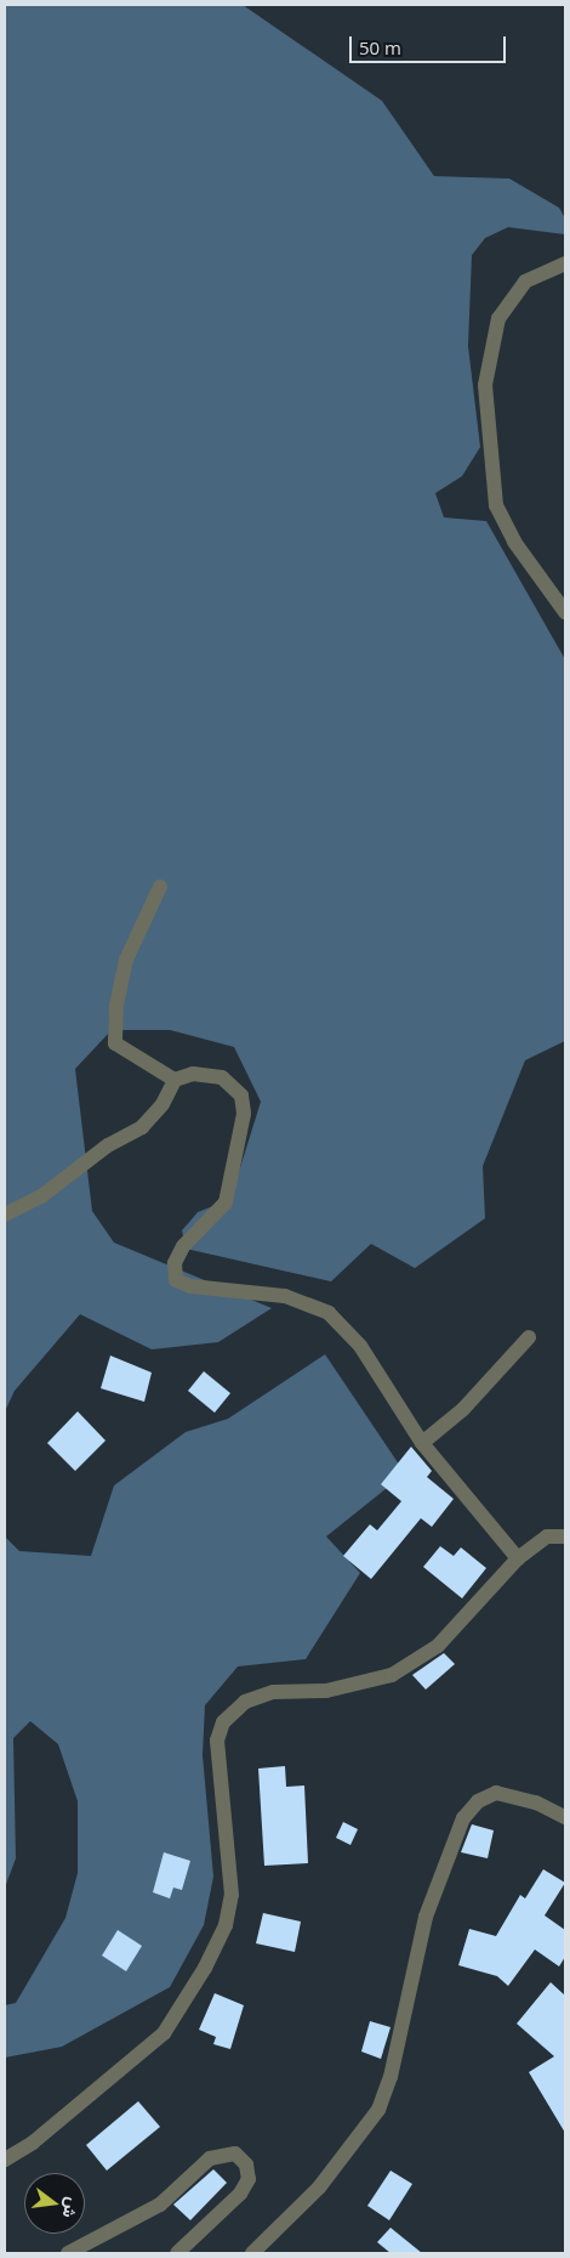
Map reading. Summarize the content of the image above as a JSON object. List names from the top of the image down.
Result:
{
  "scale_bar": "50 m",
  "north": "right"
}
